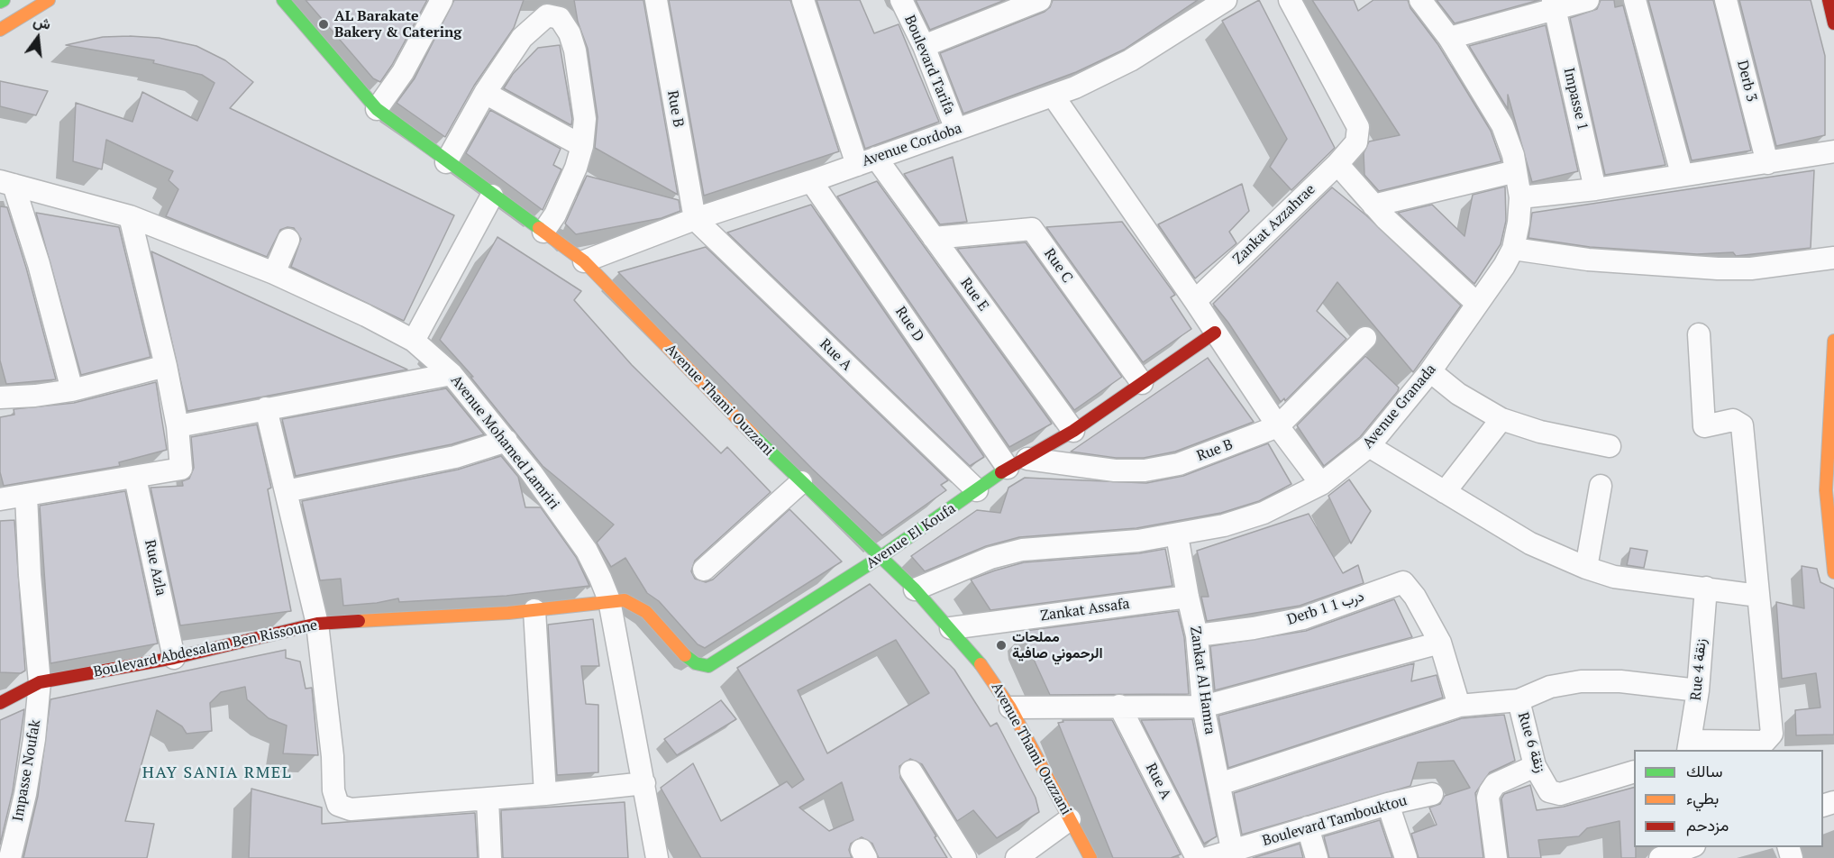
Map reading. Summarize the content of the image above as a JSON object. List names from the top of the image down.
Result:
{
  "streets": {
    "street": [
      "Boulevard Tarifa",
      "Derb 3",
      "Impasse 1",
      "Rue B",
      "Avenue Cordoba",
      "Zankat Azzahrae",
      "Rue C",
      "Rue E",
      "Rue D",
      "Rue A",
      "Avenue Thami Ouzzani",
      "Avenue Granada",
      "Avenue Mohamed Lamriri",
      "Avenue El Koufa",
      "Rue Azla",
      "Derb 1 درب 1",
      "Zankat Assafa",
      "Boulevard Abdesalam Ben Rissoune",
      "Rue 4 زنقة",
      "Zankat Al Hamra",
      "Rue 6 زنقة",
      "Impasse Noufak",
      "Boulevard Tambouktou"
    ]
  },
  "crossings": [
    ["Boulevard Tarifa", "Avenue Cordoba"],
    ["Rue B", "Avenue Cordoba"],
    ["Rue B", "Rue A"],
    ["Rue B", "Avenue El Koufa"],
    ["Avenue Cordoba", "Rue E"],
    ["Avenue Cordoba", "Rue D"],
    ["Avenue Cordoba", "Rue A"],
    ["Avenue Cordoba", "Avenue Thami Ouzzani"],
    ["Rue C", "Rue E"],
    ["Rue C", "Avenue El Koufa"],
    ["Rue E", "Avenue El Koufa"],
    ["Rue D", "Avenue El Koufa"],
    ["Rue A", "Avenue El Koufa"],
    ["Avenue Thami Ouzzani", "Avenue Granada"],
    ["Avenue Thami Ouzzani", "Avenue El Koufa"],
    ["Avenue Thami Ouzzani", "Zankat Assafa"],
    ["Avenue Granada", "Zankat Al Hamra"],
    ["Avenue Mohamed Lamriri", "Avenue El Koufa"],
    ["Avenue Mohamed Lamriri", "Boulevard Abdesalam Ben Rissoune"],
    ["Avenue El Koufa", "Boulevard Abdesalam Ben Rissoune"],
    ["Rue Azla", "Boulevard Abdesalam Ben Rissoune"],
    ["Derb 1 درب 1", "Zankat Al Hamra"],
    ["Zankat Assafa", "Zankat Al Hamra"],
    ["Boulevard Abdesalam Ben Rissoune", "Impasse Noufak"],
    ["Zankat Al Hamra", "Boulevard Tambouktou"]
  ],
  "districts": ["HAY SANIA RMEL"],
  "places": ["AL Barakate Bakery & Catering", "مملحات الرحموني صافية"],
  "legend": ["سالك", "بطيء", "مزدحم"],
  "north": "top"
}
